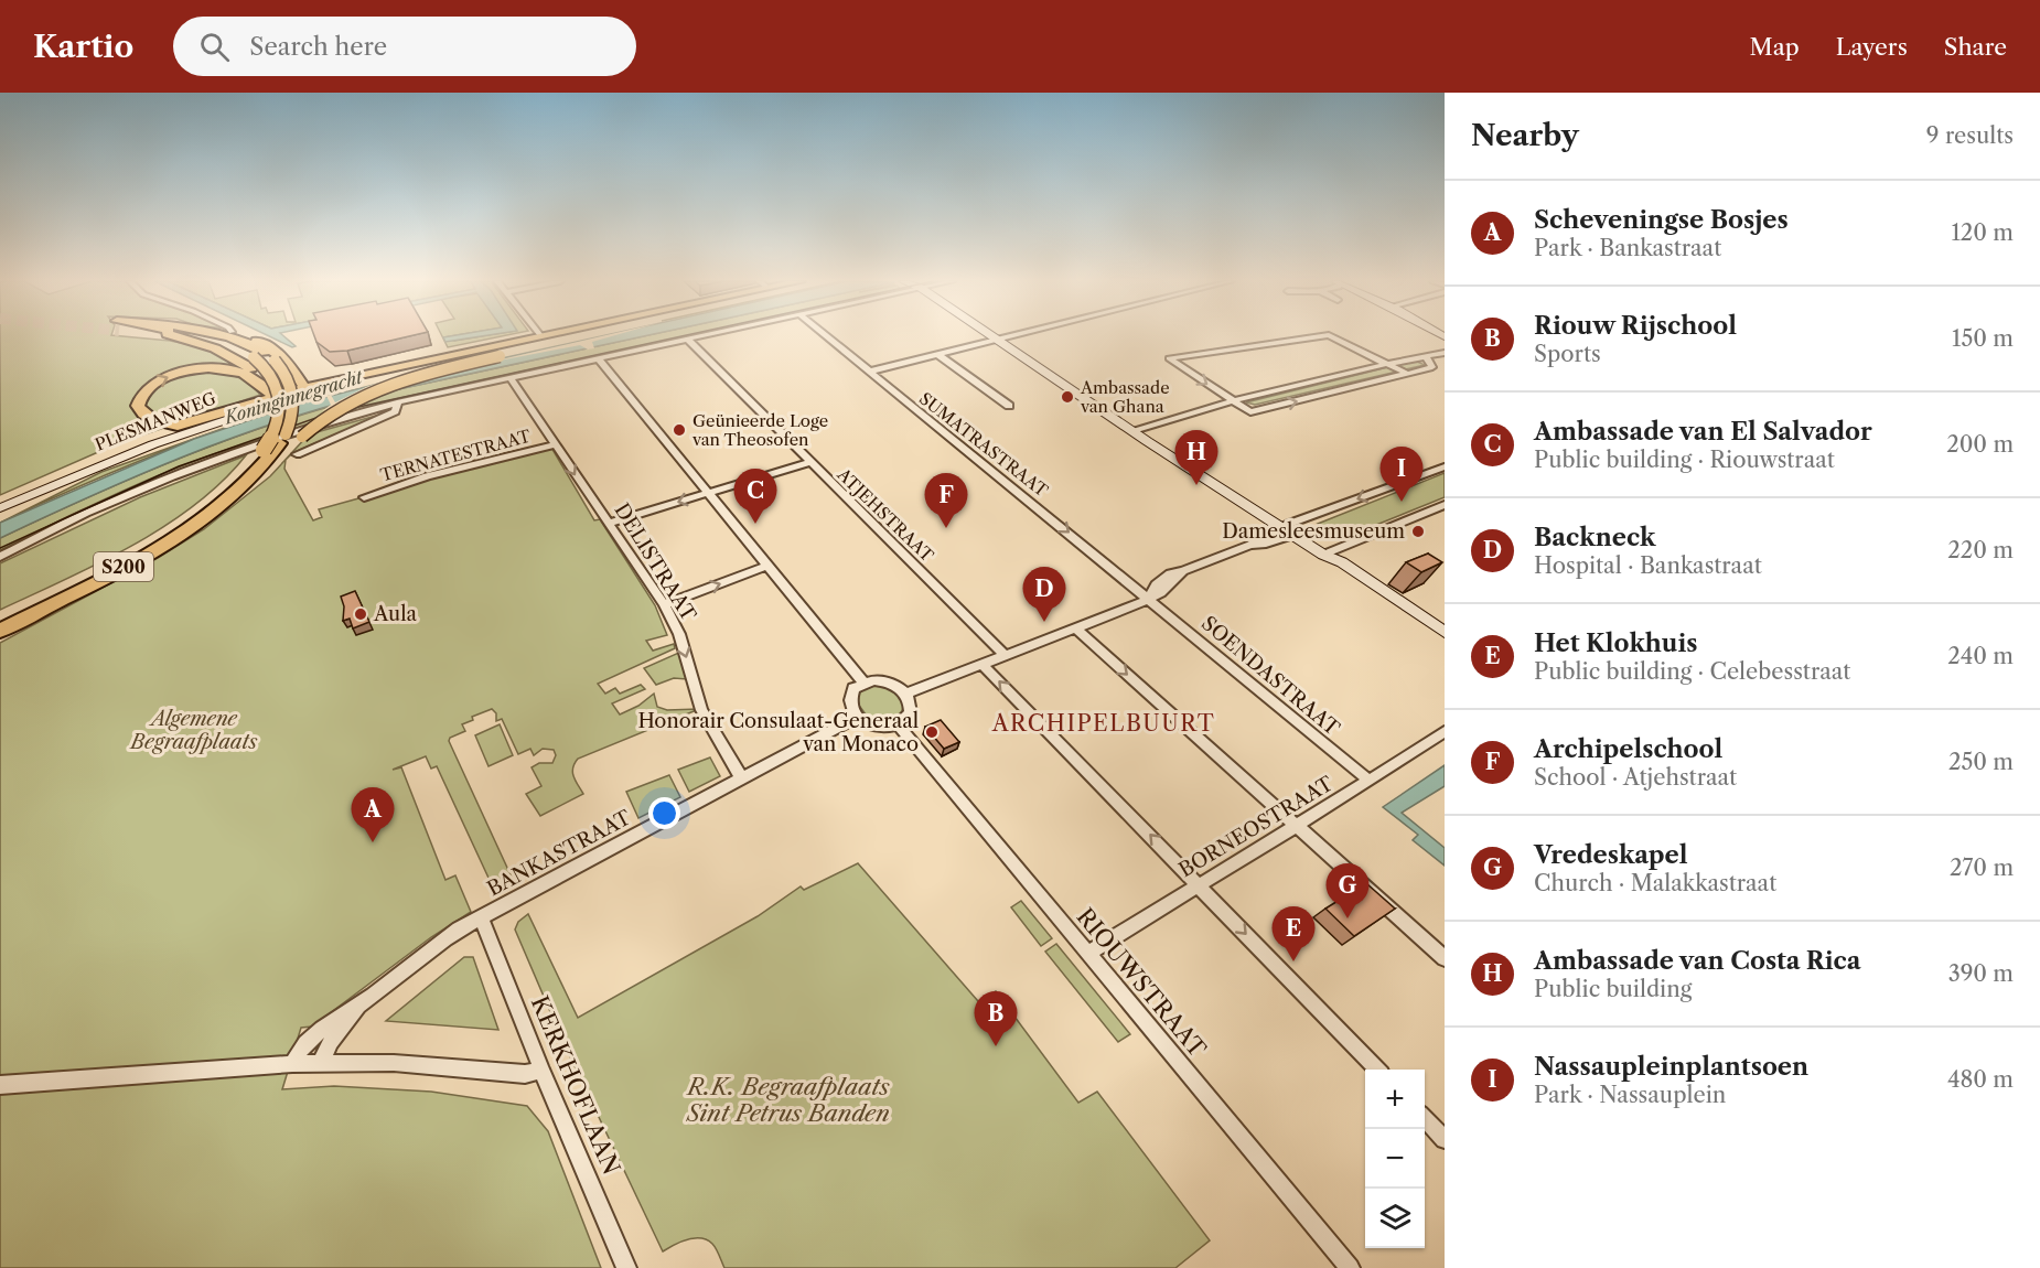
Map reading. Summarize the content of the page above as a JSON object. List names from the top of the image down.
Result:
{
  "streets": {
    "main road": ["PLESMANWEG", "S200"],
    "street": [
      "SUMATRASTRAAT",
      "TERNATESTRAAT",
      "ATJEHSTRAAT",
      "DELISTRAAT",
      "SOENDASTRAAT",
      "BORNEOSTRAAT",
      "BANKASTRAAT",
      "RIOUWSTRAAT",
      "KERKHOFLAAN"
    ]
  },
  "crossings": [
    ["SUMATRASTRAAT", "SOENDASTRAAT"],
    ["TERNATESTRAAT", "DELISTRAAT"],
    ["DELISTRAAT", "BANKASTRAAT"],
    ["SOENDASTRAAT", "BORNEOSTRAAT"],
    ["BORNEOSTRAAT", "RIOUWSTRAAT"],
    ["BANKASTRAAT", "RIOUWSTRAAT"],
    ["BANKASTRAAT", "KERKHOFLAAN"]
  ],
  "districts": ["ARCHIPELBUURT"],
  "water": ["Koninginnegracht"],
  "parks": ["Algemene Begraafplaats", "R.K. Begraafplaats Sint Petrus Banden"],
  "places": [
    "Ambassade van Ghana",
    "Geünieerde Loge van Theosofen",
    "Damesleesmuseum",
    "Aula",
    "Honorair Consulaat-Generaal van Monaco"
  ],
  "page": {
    "header": "Kartio",
    "search": "Search here",
    "nav": ["Map", "Layers", "Share"],
    "heading": ["Nearby", "9 results"],
    "list": [
      {
        "mark": "A",
        "name": "Scheveningse Bosjes",
        "note": "Park · Bankastraat",
        "value": "120 m"
      },
      {
        "mark": "B",
        "name": "Riouw Rijschool",
        "note": "Sports",
        "value": "150 m"
      },
      {
        "mark": "C",
        "name": "Ambassade van El Salvador",
        "note": "Public building · Riouwstraat",
        "value": "200 m"
      },
      {
        "mark": "D",
        "name": "Backneck",
        "note": "Hospital · Bankastraat",
        "value": "220 m"
      },
      {
        "mark": "E",
        "name": "Het Klokhuis",
        "note": "Public building · Celebesstraat",
        "value": "240 m"
      },
      {
        "mark": "F",
        "name": "Archipelschool",
        "note": "School · Atjehstraat",
        "value": "250 m"
      },
      {
        "mark": "G",
        "name": "Vredeskapel",
        "note": "Church · Malakkastraat",
        "value": "270 m"
      },
      {
        "mark": "H",
        "name": "Ambassade van Costa Rica",
        "note": "Public building",
        "value": "390 m"
      },
      {
        "mark": "I",
        "name": "Nassaupleinplantsoen",
        "note": "Park · Nassauplein",
        "value": "480 m"
      }
    ],
    "pins": [
      "H",
      "I",
      "C",
      "F",
      "D",
      "A",
      "G",
      "E",
      "B"
    ],
    "map_buttons": ["+", "−"]
  }
}
